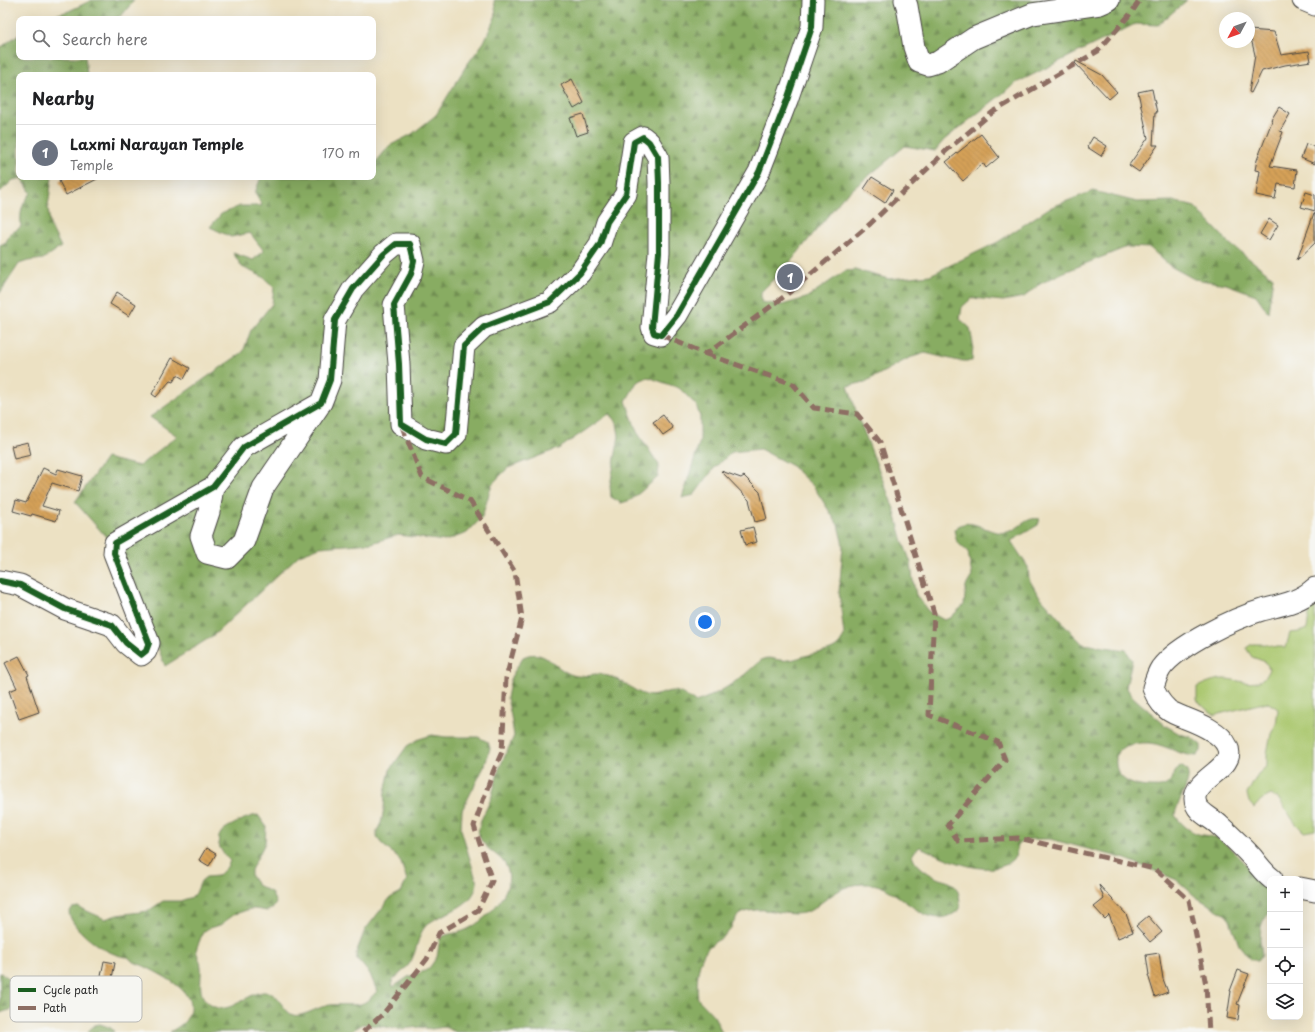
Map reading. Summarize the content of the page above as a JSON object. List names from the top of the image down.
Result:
{
  "legend": ["Cycle path", "Path"],
  "north": "bottom left",
  "page": {
    "search": "Search here",
    "heading": "Nearby",
    "list": [
      {
        "mark": "1",
        "name": "Laxmi Narayan Temple",
        "note": "Temple",
        "value": "170 m"
      }
    ],
    "pins": "1",
    "map_buttons": ["+", "−"]
  }
}
